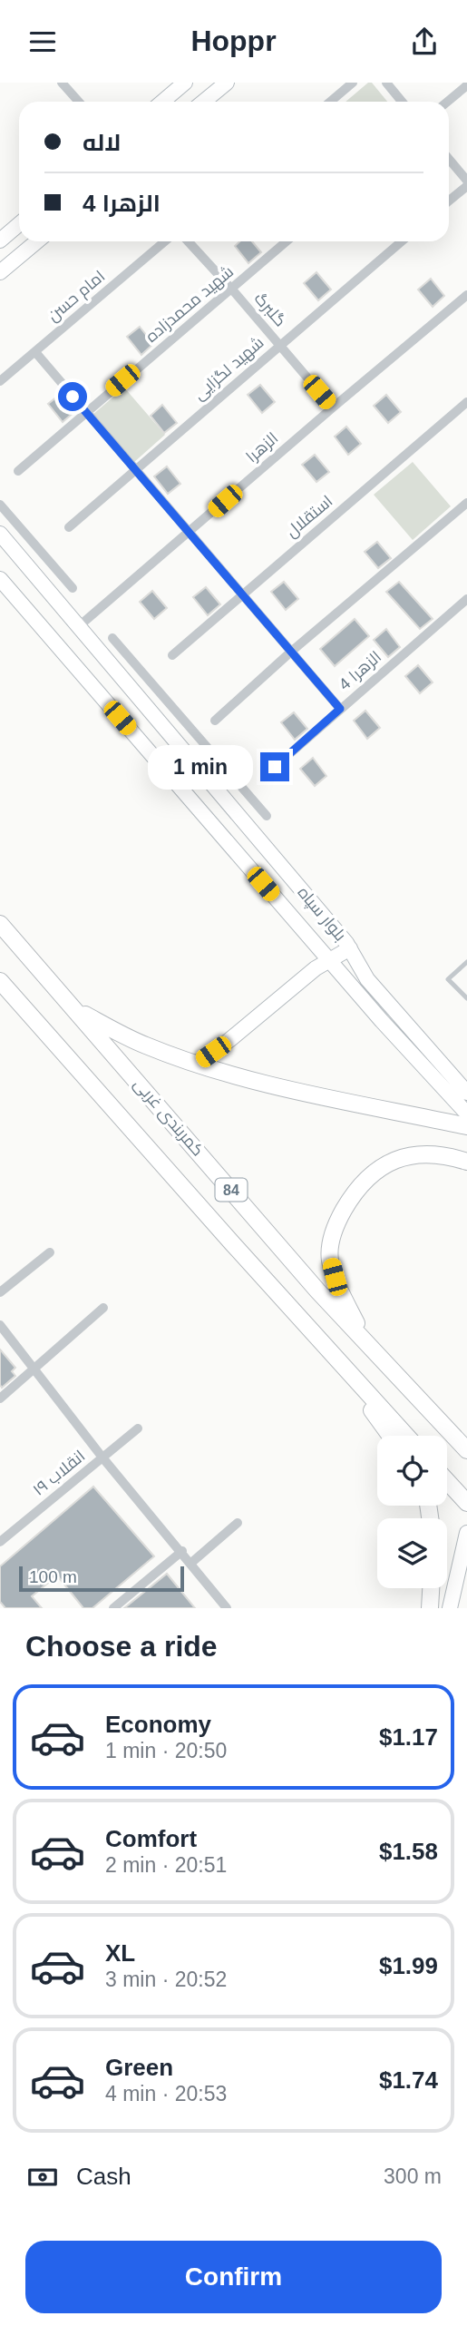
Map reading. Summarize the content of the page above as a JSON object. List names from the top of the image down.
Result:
{
  "streets": {
    "highway": ["کمربندی غربی", "84"],
    "main road": ["بلوار سپاه"],
    "street": [
      "امام حسن",
      "شهید محمدزاده",
      "گلبرگ",
      "شهید لگزایی",
      "الزهرا",
      "استقلال",
      "الزهرا 4",
      "انقلاب ۱۹"
    ]
  },
  "crossings": [
    ["شهید محمدزاده", "گلبرگ"],
    ["گلبرگ", "شهید لگزایی"],
    ["گلبرگ", "الزهرا"],
    ["الزهرا", "بلوار سپاه"]
  ],
  "scale_bar": "100 m",
  "page": {
    "header": "Hoppr",
    "banner": ["لاله", "الزهرا 4"],
    "bubble": "1 min",
    "scale": "100 m",
    "heading": "Choose a ride",
    "list": [
      {
        "name": "Economy",
        "note": "1 min · 20:50",
        "value": "$1.17"
      },
      {
        "name": "Comfort",
        "note": "2 min · 20:51",
        "value": "$1.58"
      },
      {
        "name": "XL",
        "note": "3 min · 20:52",
        "value": "$1.99"
      },
      {
        "name": "Green",
        "note": "4 min · 20:53",
        "value": "$1.74"
      }
    ],
    "pay": ["Cash", "300 m"],
    "buttons": "Confirm"
  }
}
